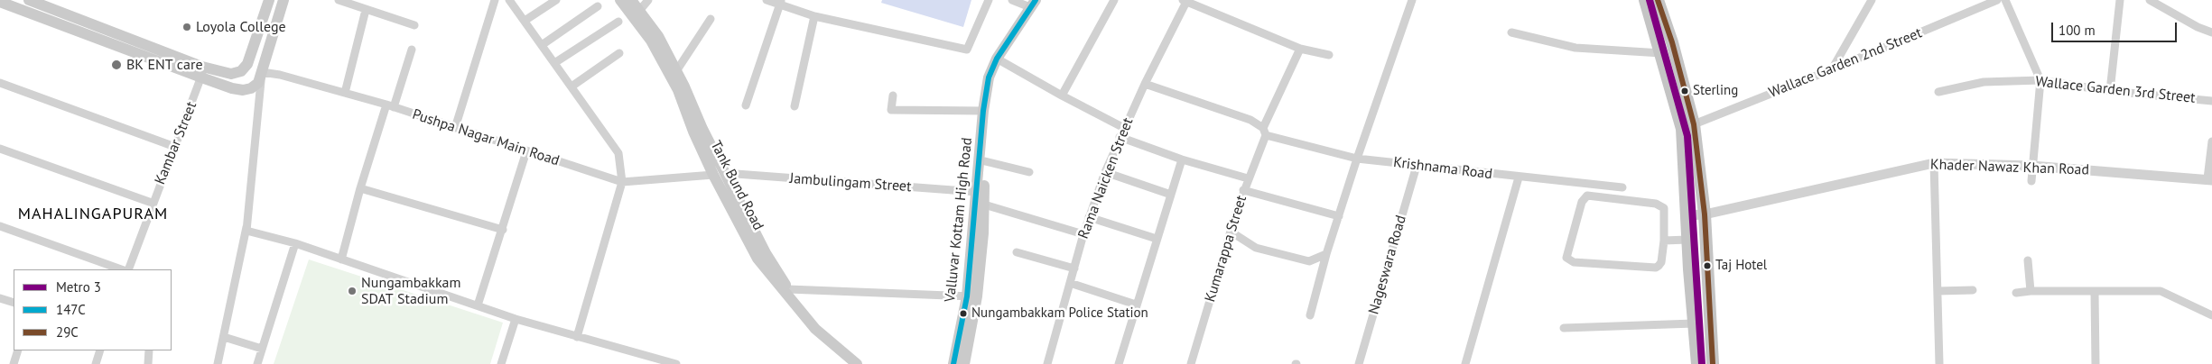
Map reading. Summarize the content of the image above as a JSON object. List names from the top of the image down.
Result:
{
  "streets": {
    "main road": ["Tank Bund Road", "Valluvar Kottam High Road"],
    "street": [
      "Wallace Garden 2nd Street",
      "Wallace Garden 3rd Street",
      "Pushpa Nagar Main Road",
      "Kambar Street",
      "Khader Nawaz Khan Road",
      "Krishnama Road",
      "Rama Naicken Street",
      "Jambulingam Street",
      "Kumarappa Street",
      "Nageswara Road"
    ]
  },
  "crossings": [
    ["Pushpa Nagar Main Road", "Tank Bund Road"],
    ["Krishnama Road", "Rama Naicken Street"],
    ["Krishnama Road", "Kumarappa Street"],
    ["Krishnama Road", "Nageswara Road"],
    ["Jambulingam Street", "Tank Bund Road"],
    ["Jambulingam Street", "Valluvar Kottam High Road"]
  ],
  "districts": ["MAHALINGAPURAM"],
  "places": [
    "Loyola College",
    "BK ENT care",
    "Sterling",
    "Taj Hotel",
    "Nungambakkam SDAT Stadium",
    "Nungambakkam Police Station"
  ],
  "lines": ["metro line 3", "transit line 147C", "transit line 29C"],
  "legend": ["Metro 3", "147C", "29C"],
  "scale_bar": "100 m"
}
